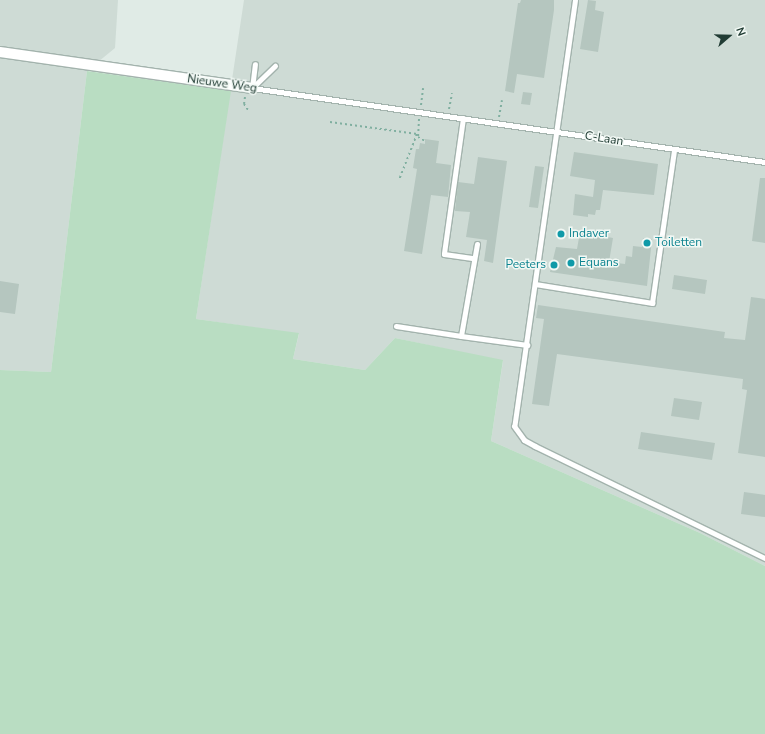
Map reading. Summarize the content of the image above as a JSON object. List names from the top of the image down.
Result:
{
  "streets": {
    "street": ["Nieuwe Weg"],
    "lane": ["C-Laan"]
  },
  "crossings": [
    ["Nieuwe Weg", "C-Laan"]
  ],
  "places": [
    "Indaver",
    "Toiletten",
    "Equans",
    "Peeters"
  ],
  "north": "right"
}
